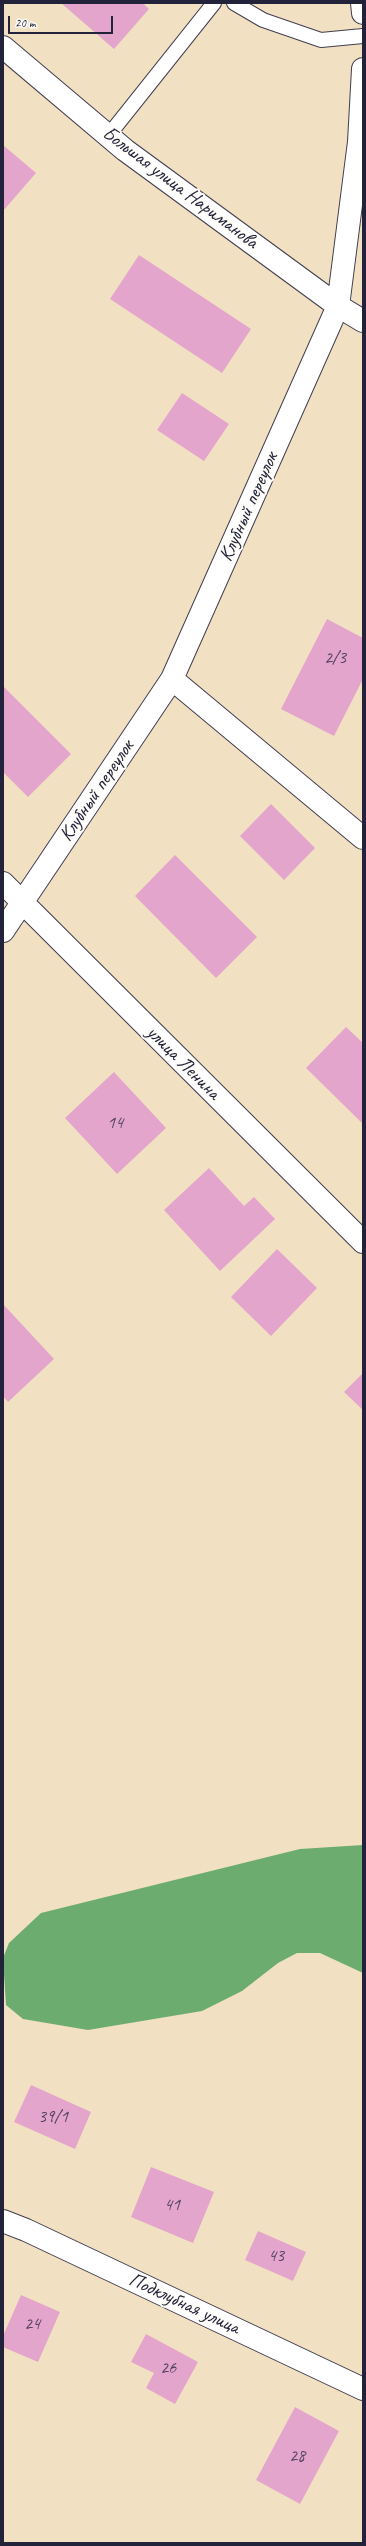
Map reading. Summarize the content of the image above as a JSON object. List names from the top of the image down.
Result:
{
  "streets": {
    "street": [
      "Большая улица Нариманова",
      "Клубный переулок",
      "улица Ленина",
      "Подклубная улица"
    ]
  },
  "crossings": [
    ["Большая улица Нариманова", "Клубный переулок"],
    ["Клубный переулок", "улица Ленина"]
  ],
  "house_numbers": [
    "2/3",
    "14",
    "39/1",
    "41",
    "43",
    "24",
    "26",
    "28"
  ],
  "scale_bar": "20 m"
}
